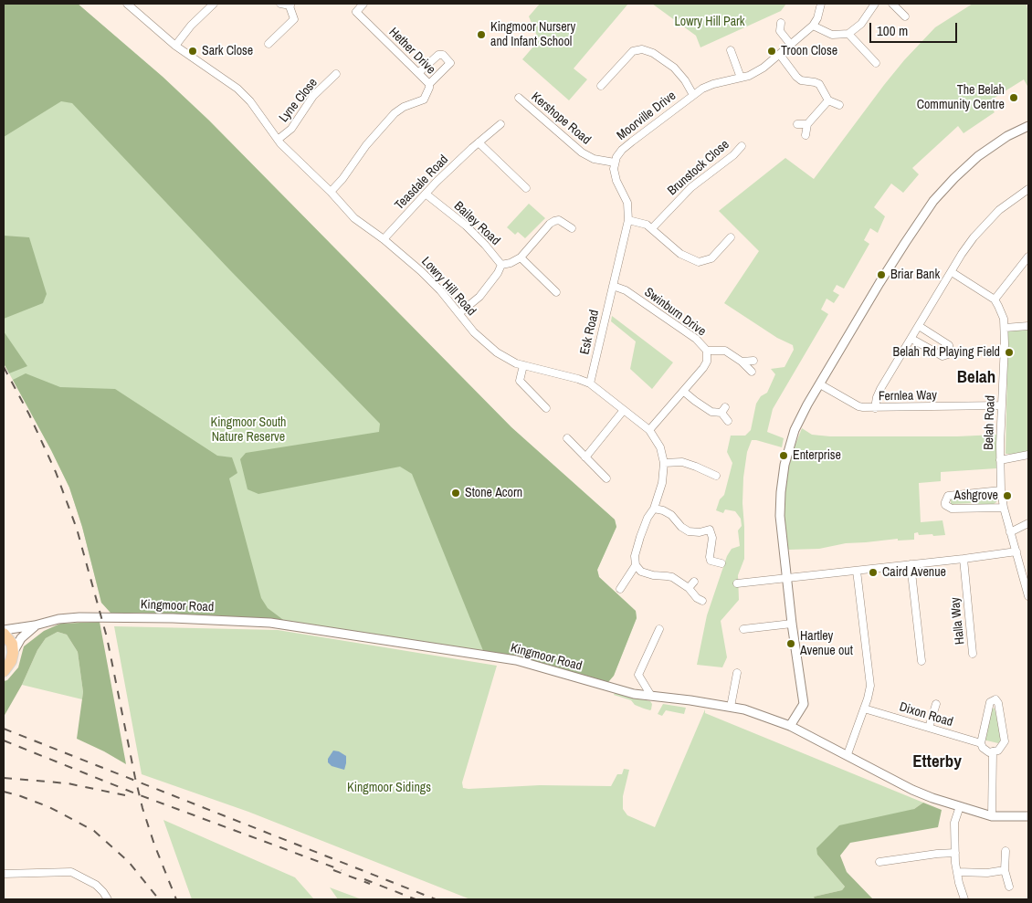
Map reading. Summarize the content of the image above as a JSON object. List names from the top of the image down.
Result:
{
  "streets": {
    "street": [
      "Hether Drive",
      "Lyne Close",
      "Moorville Drive",
      "Kershope Road",
      "Brunstock Close",
      "Teasdale Road",
      "Bailey Road",
      "Lowry Hill Road",
      "Swinburn Drive",
      "Esk Road",
      "Fernlea Way",
      "Belah Road",
      "Kingmoor Road",
      "Halla Way",
      "Dixon Road"
    ]
  },
  "crossings": [
    ["Hether Drive", "Lowry Hill Road"],
    ["Lyne Close", "Lowry Hill Road"],
    ["Moorville Drive", "Kershope Road"],
    ["Teasdale Road", "Bailey Road"],
    ["Teasdale Road", "Lowry Hill Road"],
    ["Bailey Road", "Lowry Hill Road"],
    ["Lowry Hill Road", "Swinburn Drive"],
    ["Lowry Hill Road", "Esk Road"],
    ["Swinburn Drive", "Esk Road"],
    ["Fernlea Way", "Belah Road"]
  ],
  "districts": ["Belah", "Etterby"],
  "parks": ["Lowry Hill Park", "Kingmoor South Nature Reserve", "Kingmoor Sidings"],
  "places": [
    "Kingmoor Nursery and Infant School",
    "Sark Close",
    "Troon Close",
    "The Belah Community Centre",
    "Briar Bank",
    "Belah Rd Playing Field",
    "Enterprise",
    "Stone Acorn",
    "Ashgrove",
    "Caird Avenue",
    "Hartley Avenue out"
  ],
  "scale_bar": "100 m"
}
